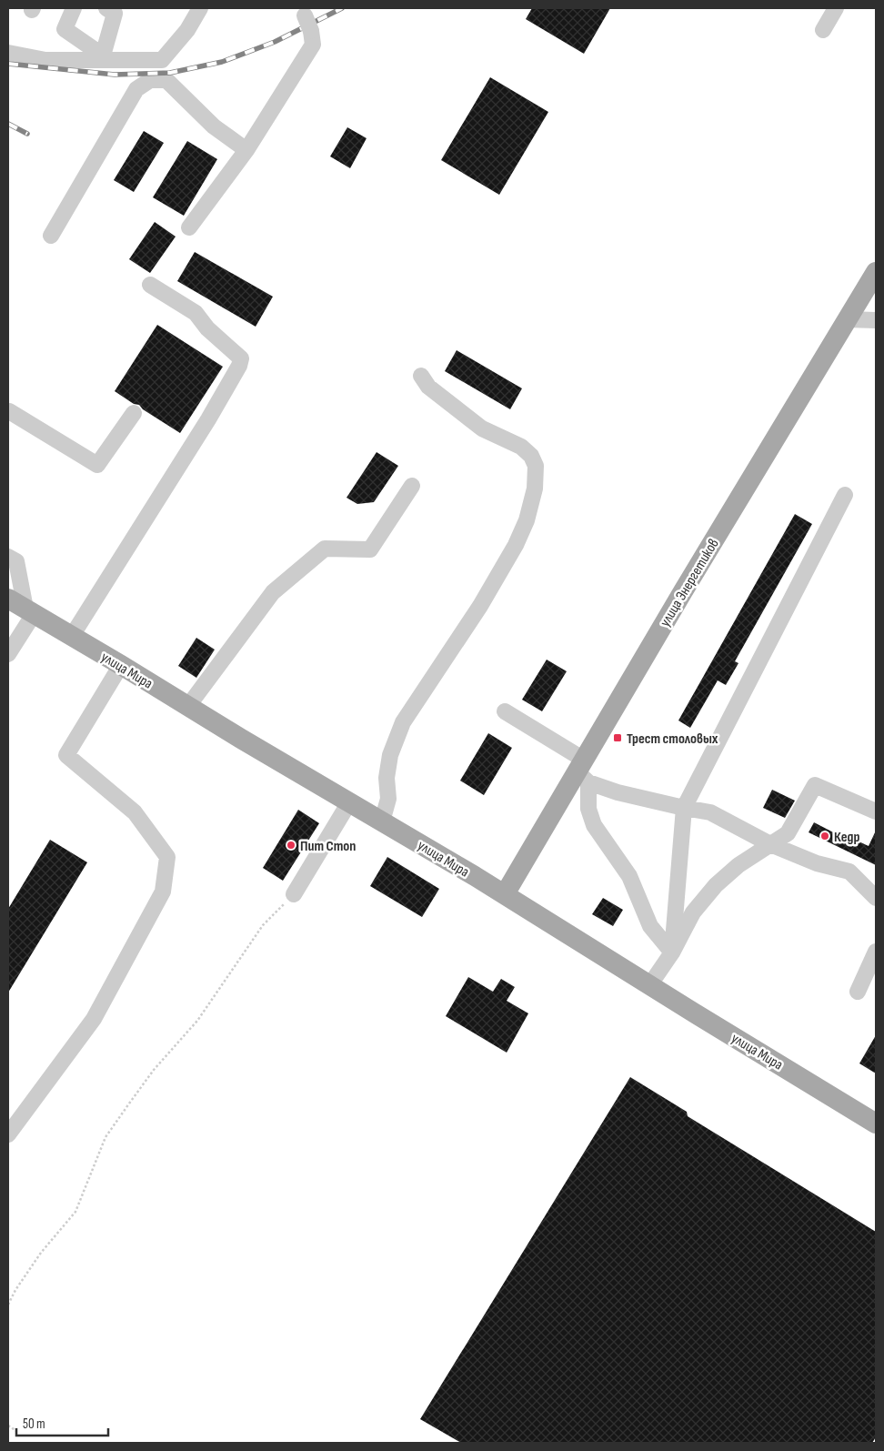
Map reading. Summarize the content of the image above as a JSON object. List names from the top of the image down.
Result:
{
  "streets": {
    "main road": ["улица Энергетиков", "улица Мира"]
  },
  "crossings": [
    ["улица Энергетиков", "улица Мира"]
  ],
  "places": {
    "transit": ["Трест столовых"],
    "other": ["Кедр", "Пит Стоп"]
  },
  "scale_bar": "50 m"
}
